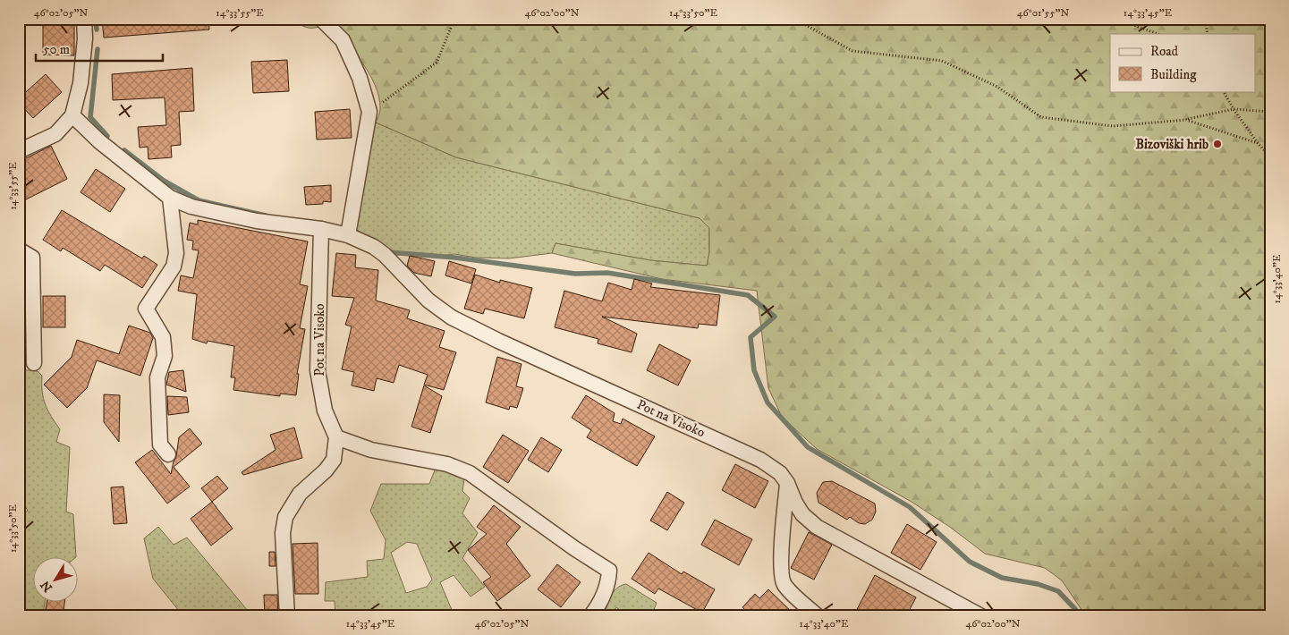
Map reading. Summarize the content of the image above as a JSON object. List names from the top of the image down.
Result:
{
  "streets": {
    "street": ["Pot na Visoko"]
  },
  "places": ["Bizoviški hrib"],
  "legend": ["Road", "Building"],
  "scale_bar": "50 m",
  "north": "bottom left",
  "coordinates": [
    "46°02'05\"N",
    "14°33'55\"E",
    "46°02'00\"N",
    "14°33'50\"E",
    "46°01'55\"N",
    "14°33'45\"E",
    "14°33'40\"E"
  ]
}
